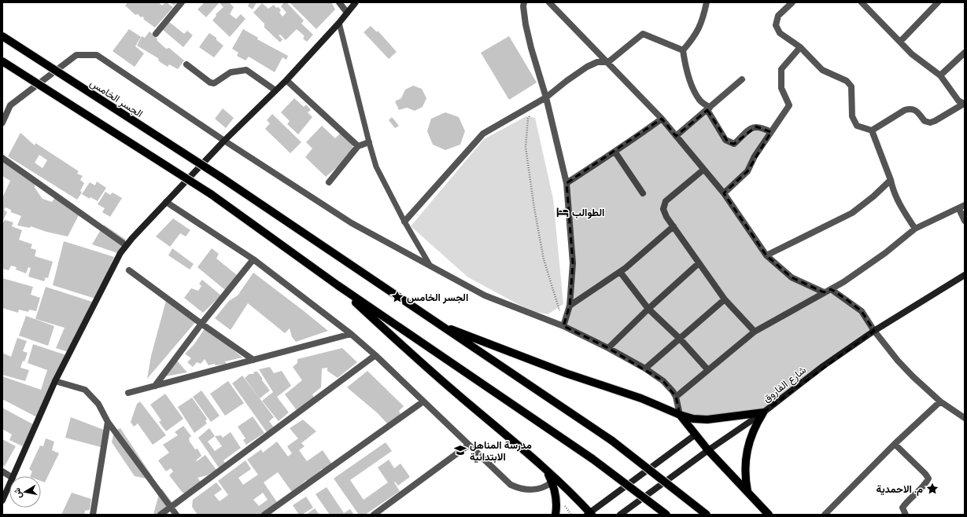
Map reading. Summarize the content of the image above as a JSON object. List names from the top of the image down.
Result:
{
  "streets": {
    "main road": ["الجسر الخامس"],
    "street": ["شارع الفاروق"]
  },
  "places": {
    "hotel": ["الطوالب"],
    "place": ["الجسر الخامس", "م. الاحمدية"],
    "school or university": ["مدرسة المناهل الابتدائية"]
  },
  "north": "left"
}
